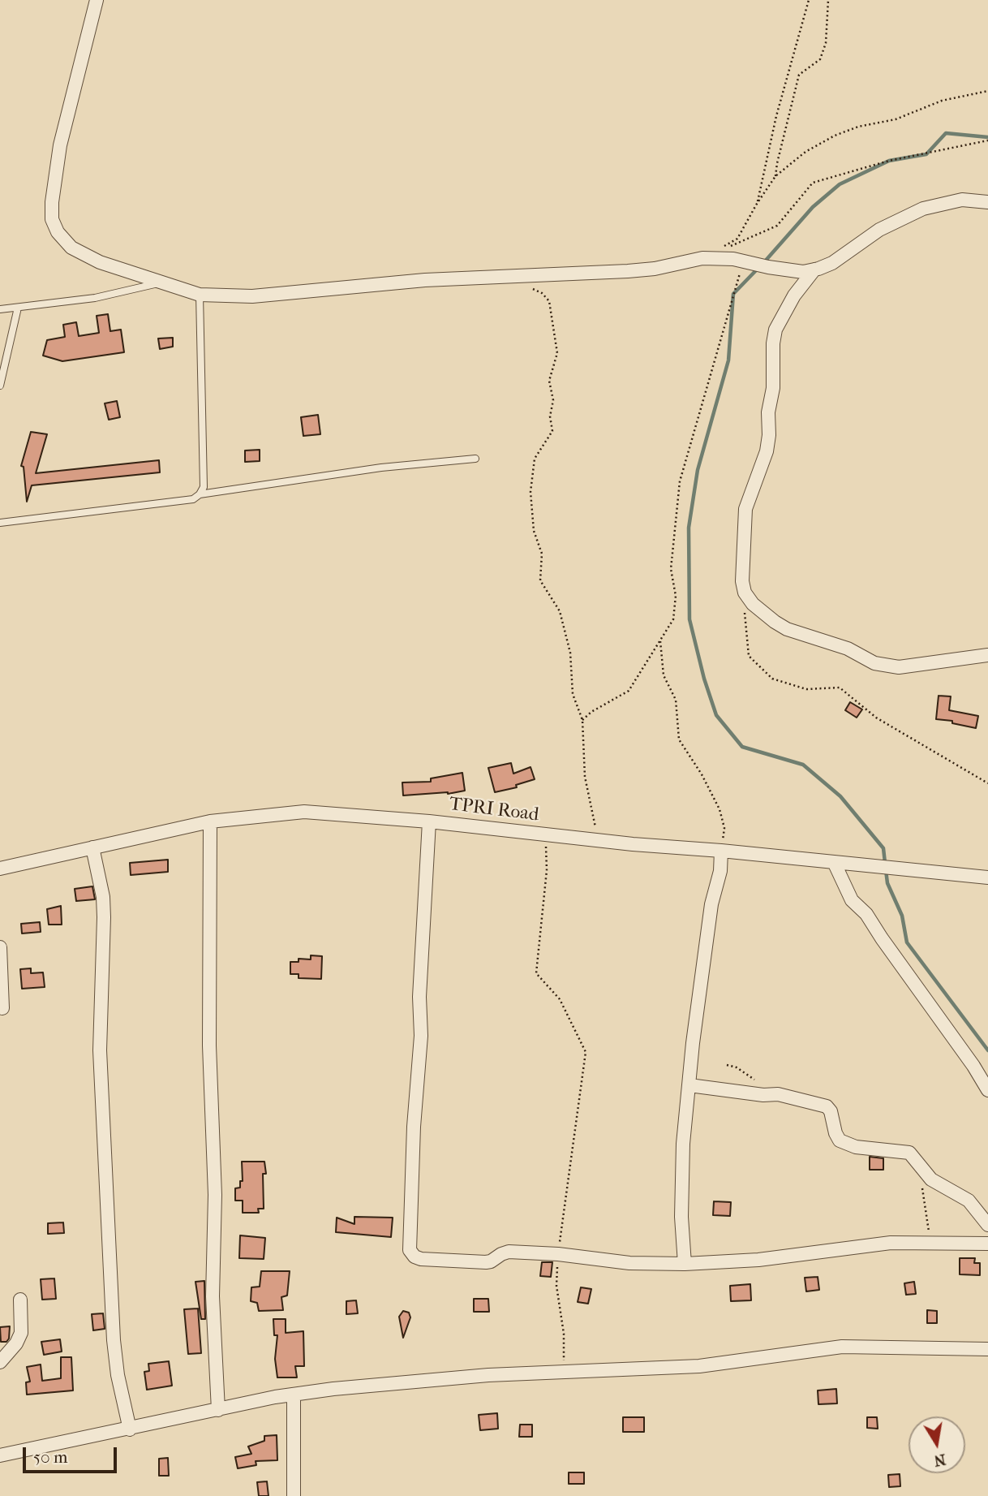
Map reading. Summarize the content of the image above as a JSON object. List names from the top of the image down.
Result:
{
  "streets": {
    "street": ["TPRI Road"]
  },
  "scale_bar": "50 m",
  "north": "bottom"
}
